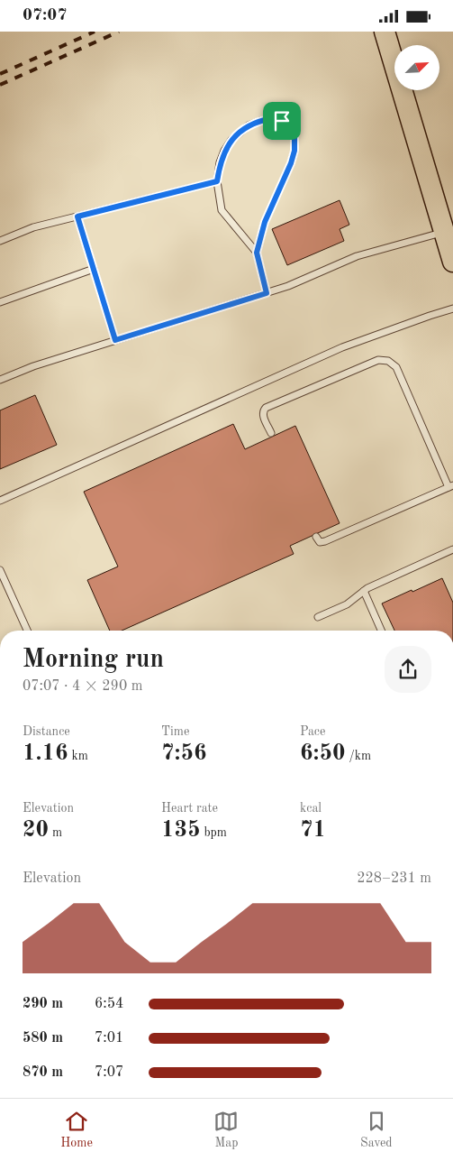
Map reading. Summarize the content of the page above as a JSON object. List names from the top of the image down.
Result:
{
  "north": "top right",
  "page": {
    "status": "07:07",
    "heading": ["Morning run", "07:07 · 4 × 290 m"],
    "stats": [
      ["Distance", "1.16 km"],
      ["Time", "7:56"],
      ["Pace", "6:50 /km"],
      ["Elevation", "20 m"],
      ["Heart rate", "135 bpm"],
      ["kcal", "71"]
    ],
    "chart": ["Elevation", "228–231 m"],
    "list": [
      {
        "name": "290 m",
        "note": "6:54"
      },
      {
        "name": "580 m",
        "note": "7:01"
      },
      {
        "name": "870 m",
        "note": "7:07"
      }
    ],
    "tabs": ["Home", "Map", "Saved"]
  }
}
